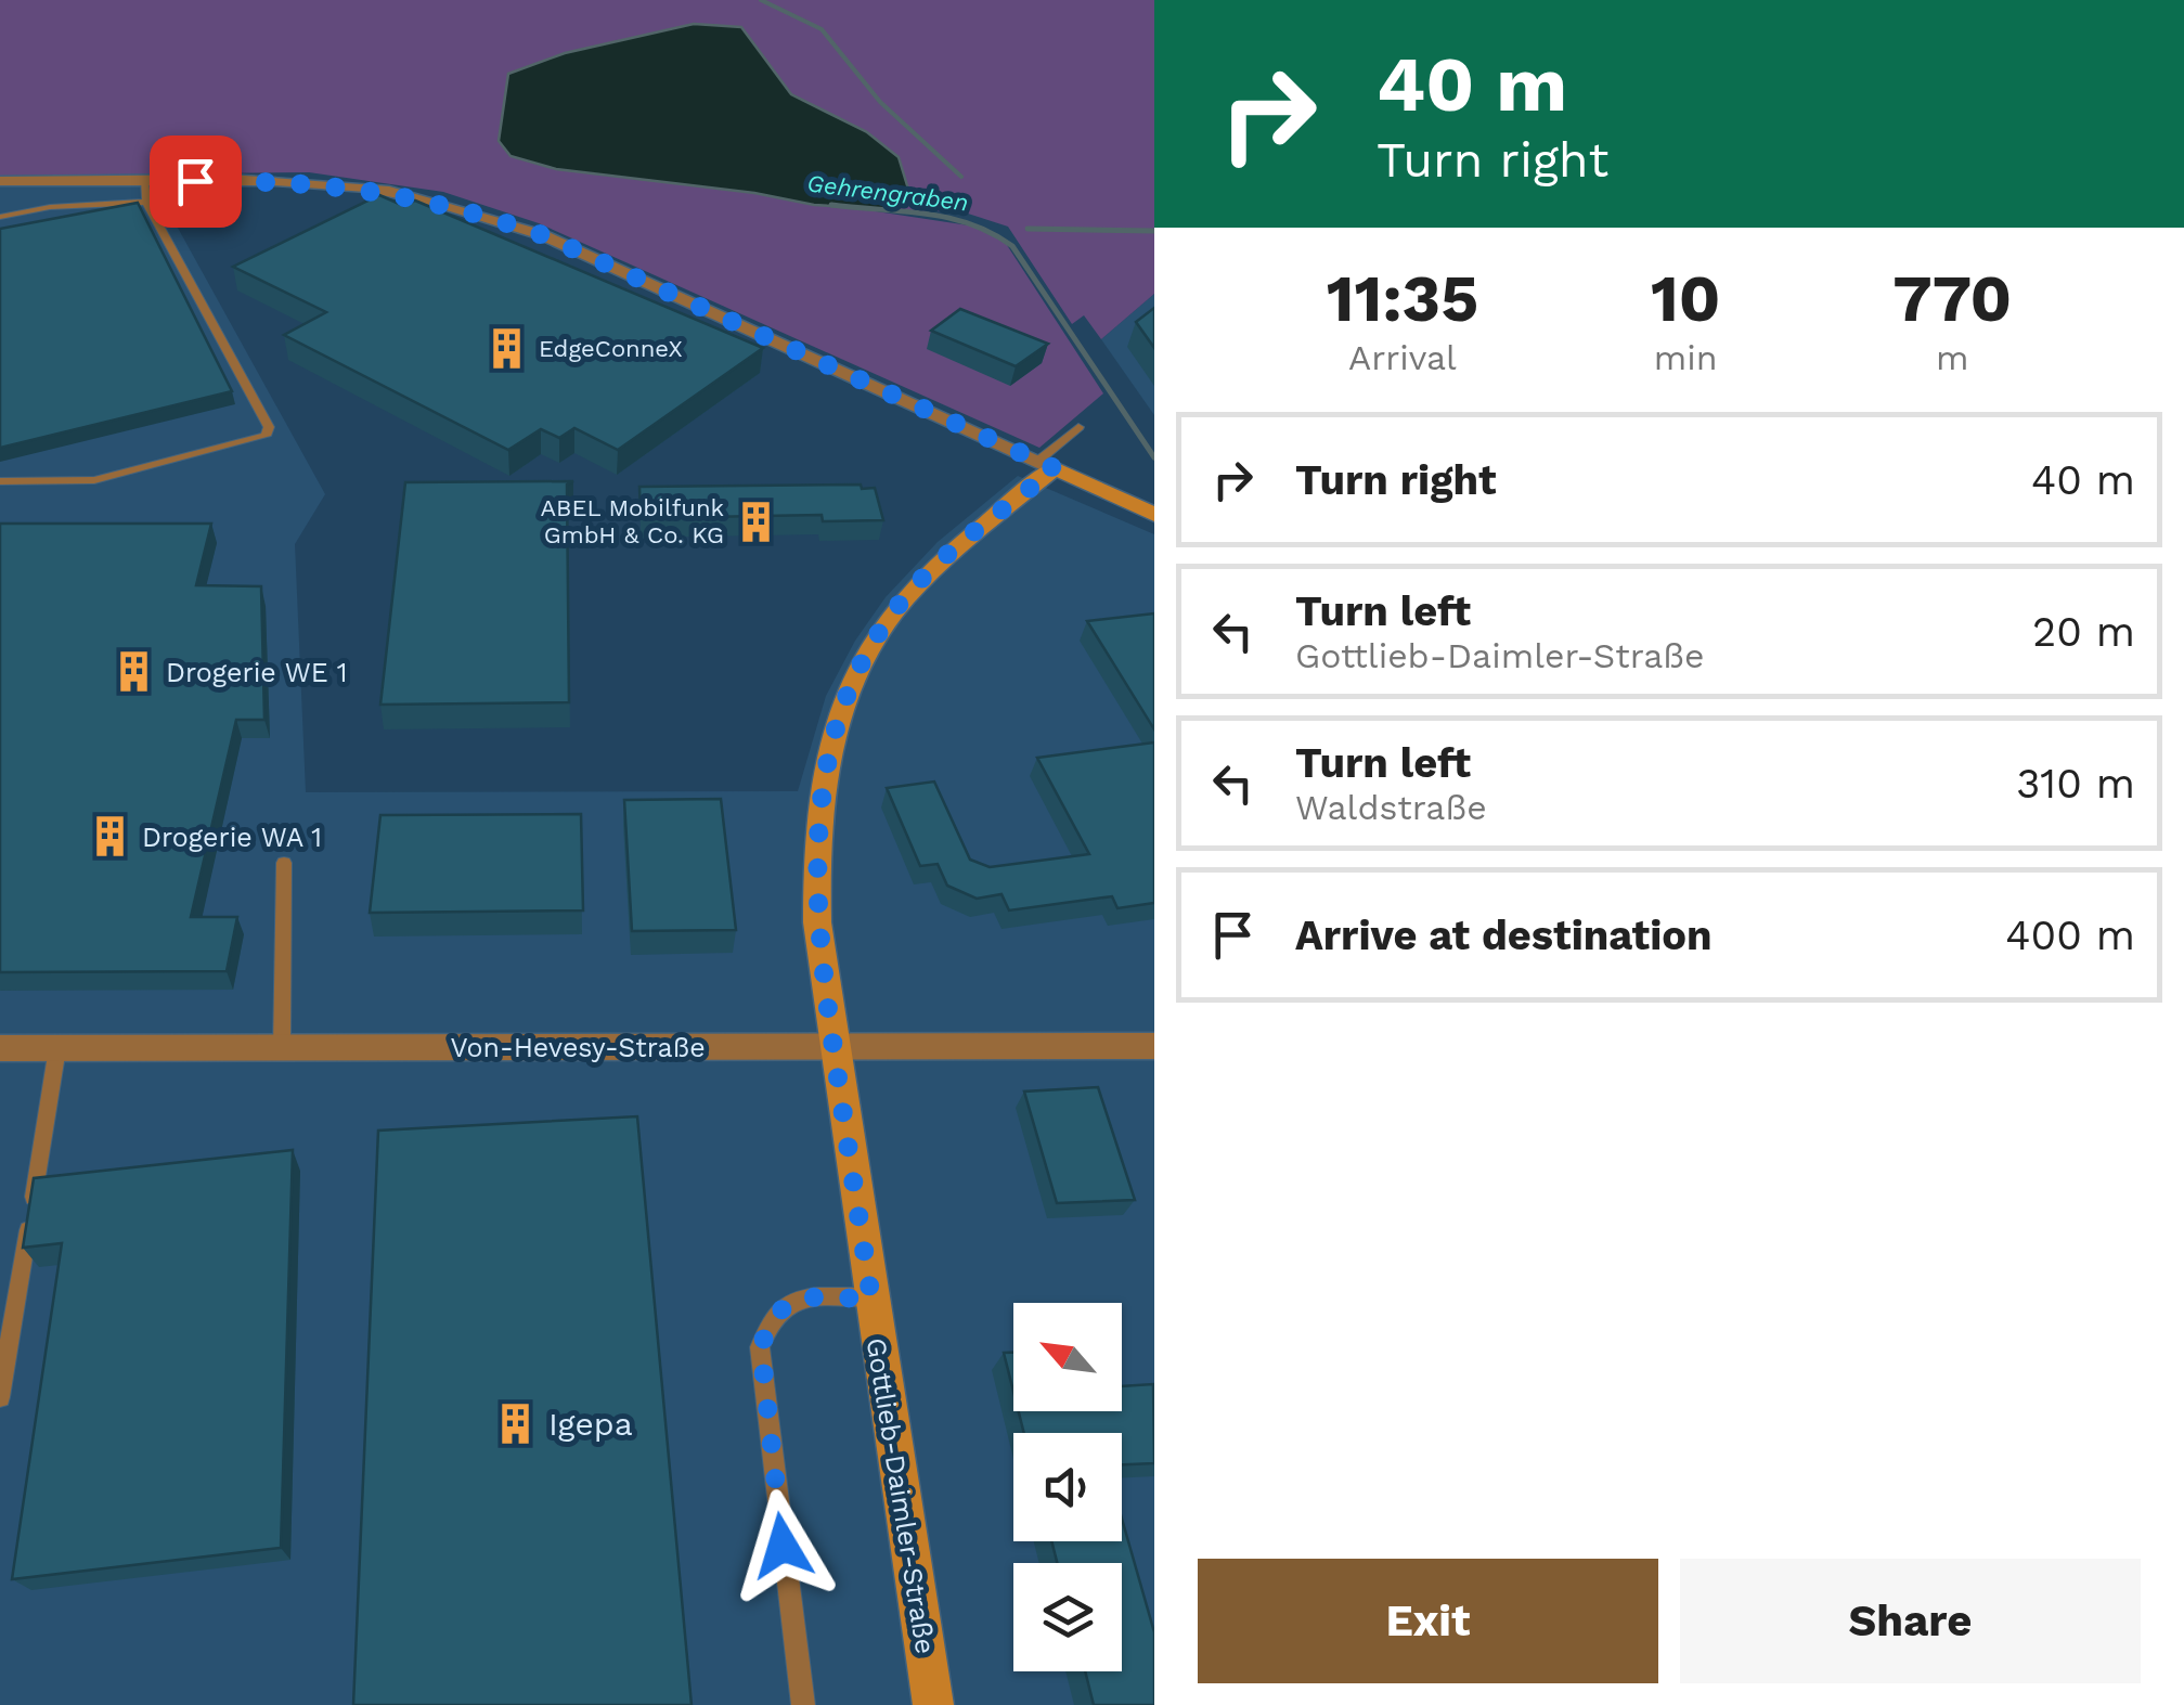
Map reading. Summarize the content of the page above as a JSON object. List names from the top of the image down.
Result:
{
  "streets": {
    "street": ["Von-Hevesy-Straße", "Gottlieb-Daimler-Straße"]
  },
  "crossings": [
    ["Von-Hevesy-Straße", "Gottlieb-Daimler-Straße"]
  ],
  "water": ["Gehrengraben"],
  "places": {
    "building": [
      "EdgeConneX",
      "ABEL Mobilfunk GmbH & Co. KG",
      "Drogerie WE 1",
      "Drogerie WA 1",
      "Igepa"
    ]
  },
  "north": "top left",
  "page": {
    "turn": ["40 m", "Turn right"],
    "eta": [
      "11:35",
      "Arrival",
      "10",
      "min",
      "770",
      "m"
    ],
    "list": [
      {
        "name": "Turn right",
        "value": "40 m"
      },
      {
        "name": "Turn left",
        "note": "Gottlieb-Daimler-Straße",
        "value": "20 m"
      },
      {
        "name": "Turn left",
        "note": "Waldstraße",
        "value": "310 m"
      },
      {
        "name": "Arrive at destination",
        "value": "400 m"
      }
    ],
    "buttons": ["Exit", "Share"]
  }
}
